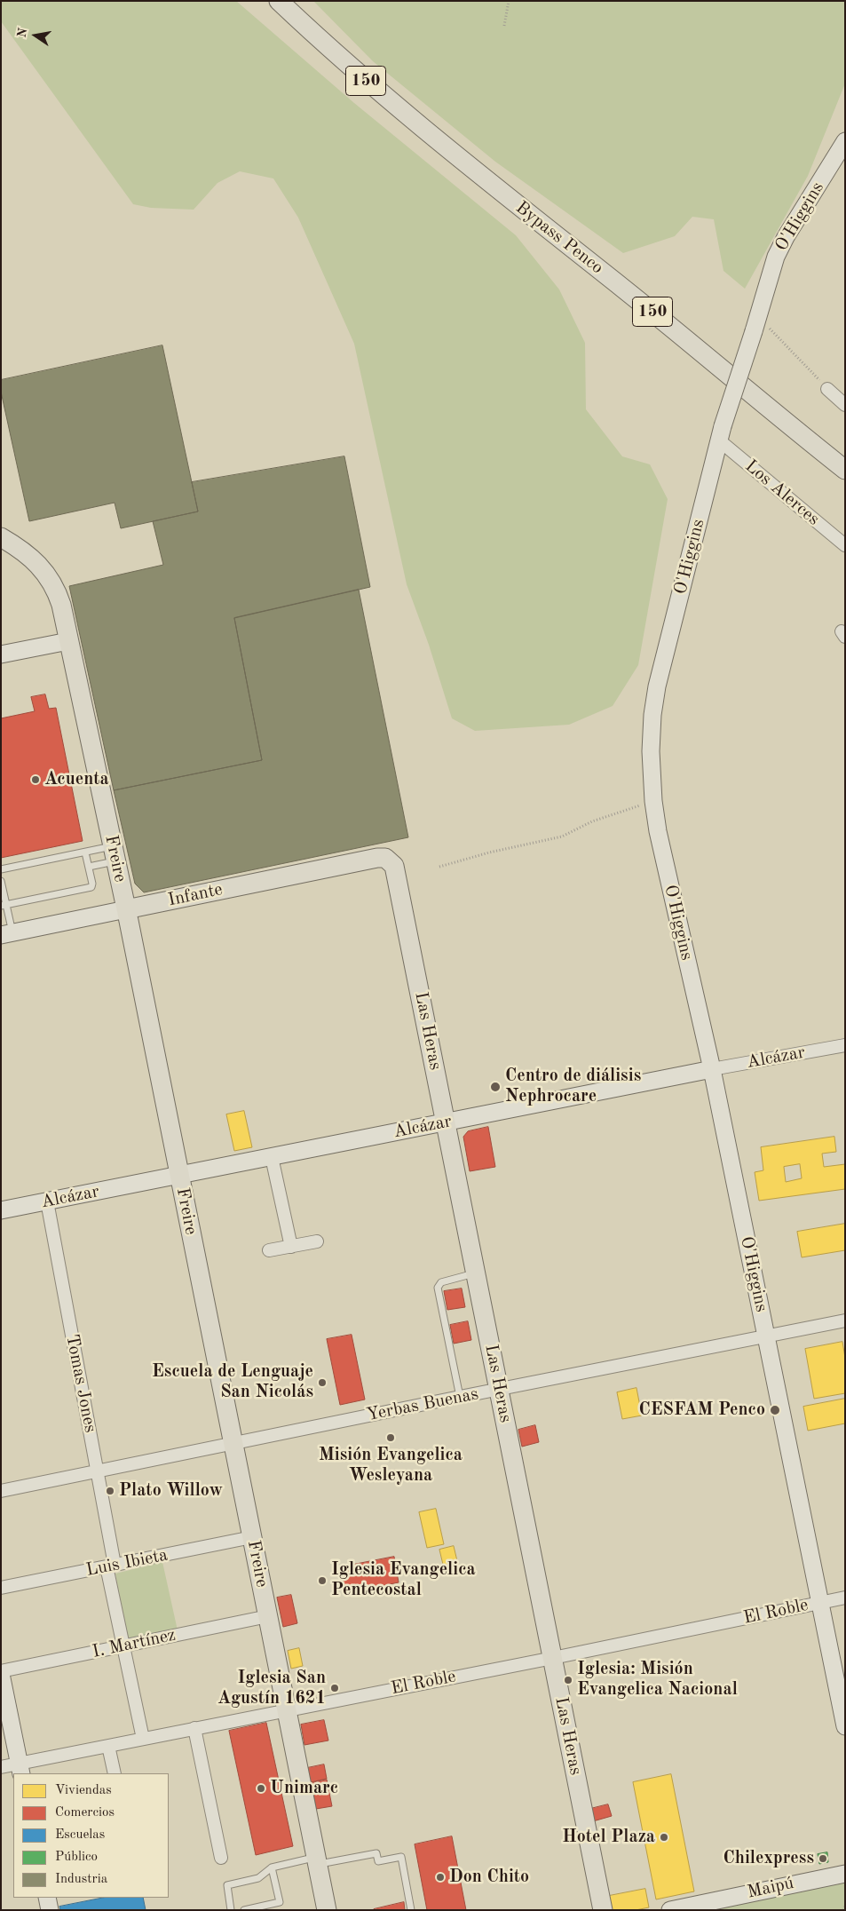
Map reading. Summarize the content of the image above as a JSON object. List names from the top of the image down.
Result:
{
  "streets": {
    "main road": [
      "150",
      "Bypass Penco",
      "Freire",
      "Infante",
      "Las Heras"
    ],
    "street": [
      "O'Higgins",
      "Los Alerces",
      "Alcázar",
      "Tomas Jones",
      "Yerbas Buenas",
      "Luis Ibieta",
      "El Roble",
      "I. Martínez",
      "Maipú"
    ]
  },
  "crossings": [
    ["O'Higgins", "Los Alerces"],
    ["O'Higgins", "Alcázar"],
    ["O'Higgins", "Yerbas Buenas"],
    ["O'Higgins", "El Roble"],
    ["Freire", "Infante"],
    ["Freire", "Alcázar"],
    ["Freire", "Yerbas Buenas"],
    ["Freire", "Luis Ibieta"],
    ["Freire", "El Roble"],
    ["Freire", "I. Martínez"],
    ["Infante", "Las Heras"],
    ["Las Heras", "Alcázar"],
    ["Las Heras", "Yerbas Buenas"],
    ["Las Heras", "El Roble"],
    ["Alcázar", "Tomas Jones"],
    ["Tomas Jones", "Yerbas Buenas"],
    ["Tomas Jones", "Luis Ibieta"],
    ["Tomas Jones", "El Roble"],
    ["Tomas Jones", "I. Martínez"]
  ],
  "places": [
    "Acuenta",
    "Centro de diálisis Nephrocare",
    "Escuela de Lenguaje San Nicolás",
    "CESFAM Penco",
    "Misión Evangelica Wesleyana",
    "Plato Willow",
    "Iglesia Evangelica Pentecostal",
    "Iglesia: Misión Evangelica Nacional",
    "Iglesia San Agustín 1621",
    "Unimarc",
    "Hotel Plaza",
    "Chilexpress",
    "Don Chito"
  ],
  "legend": [
    "Viviendas",
    "Comercios",
    "Escuelas",
    "Público",
    "Industria"
  ],
  "north": "left"
}
